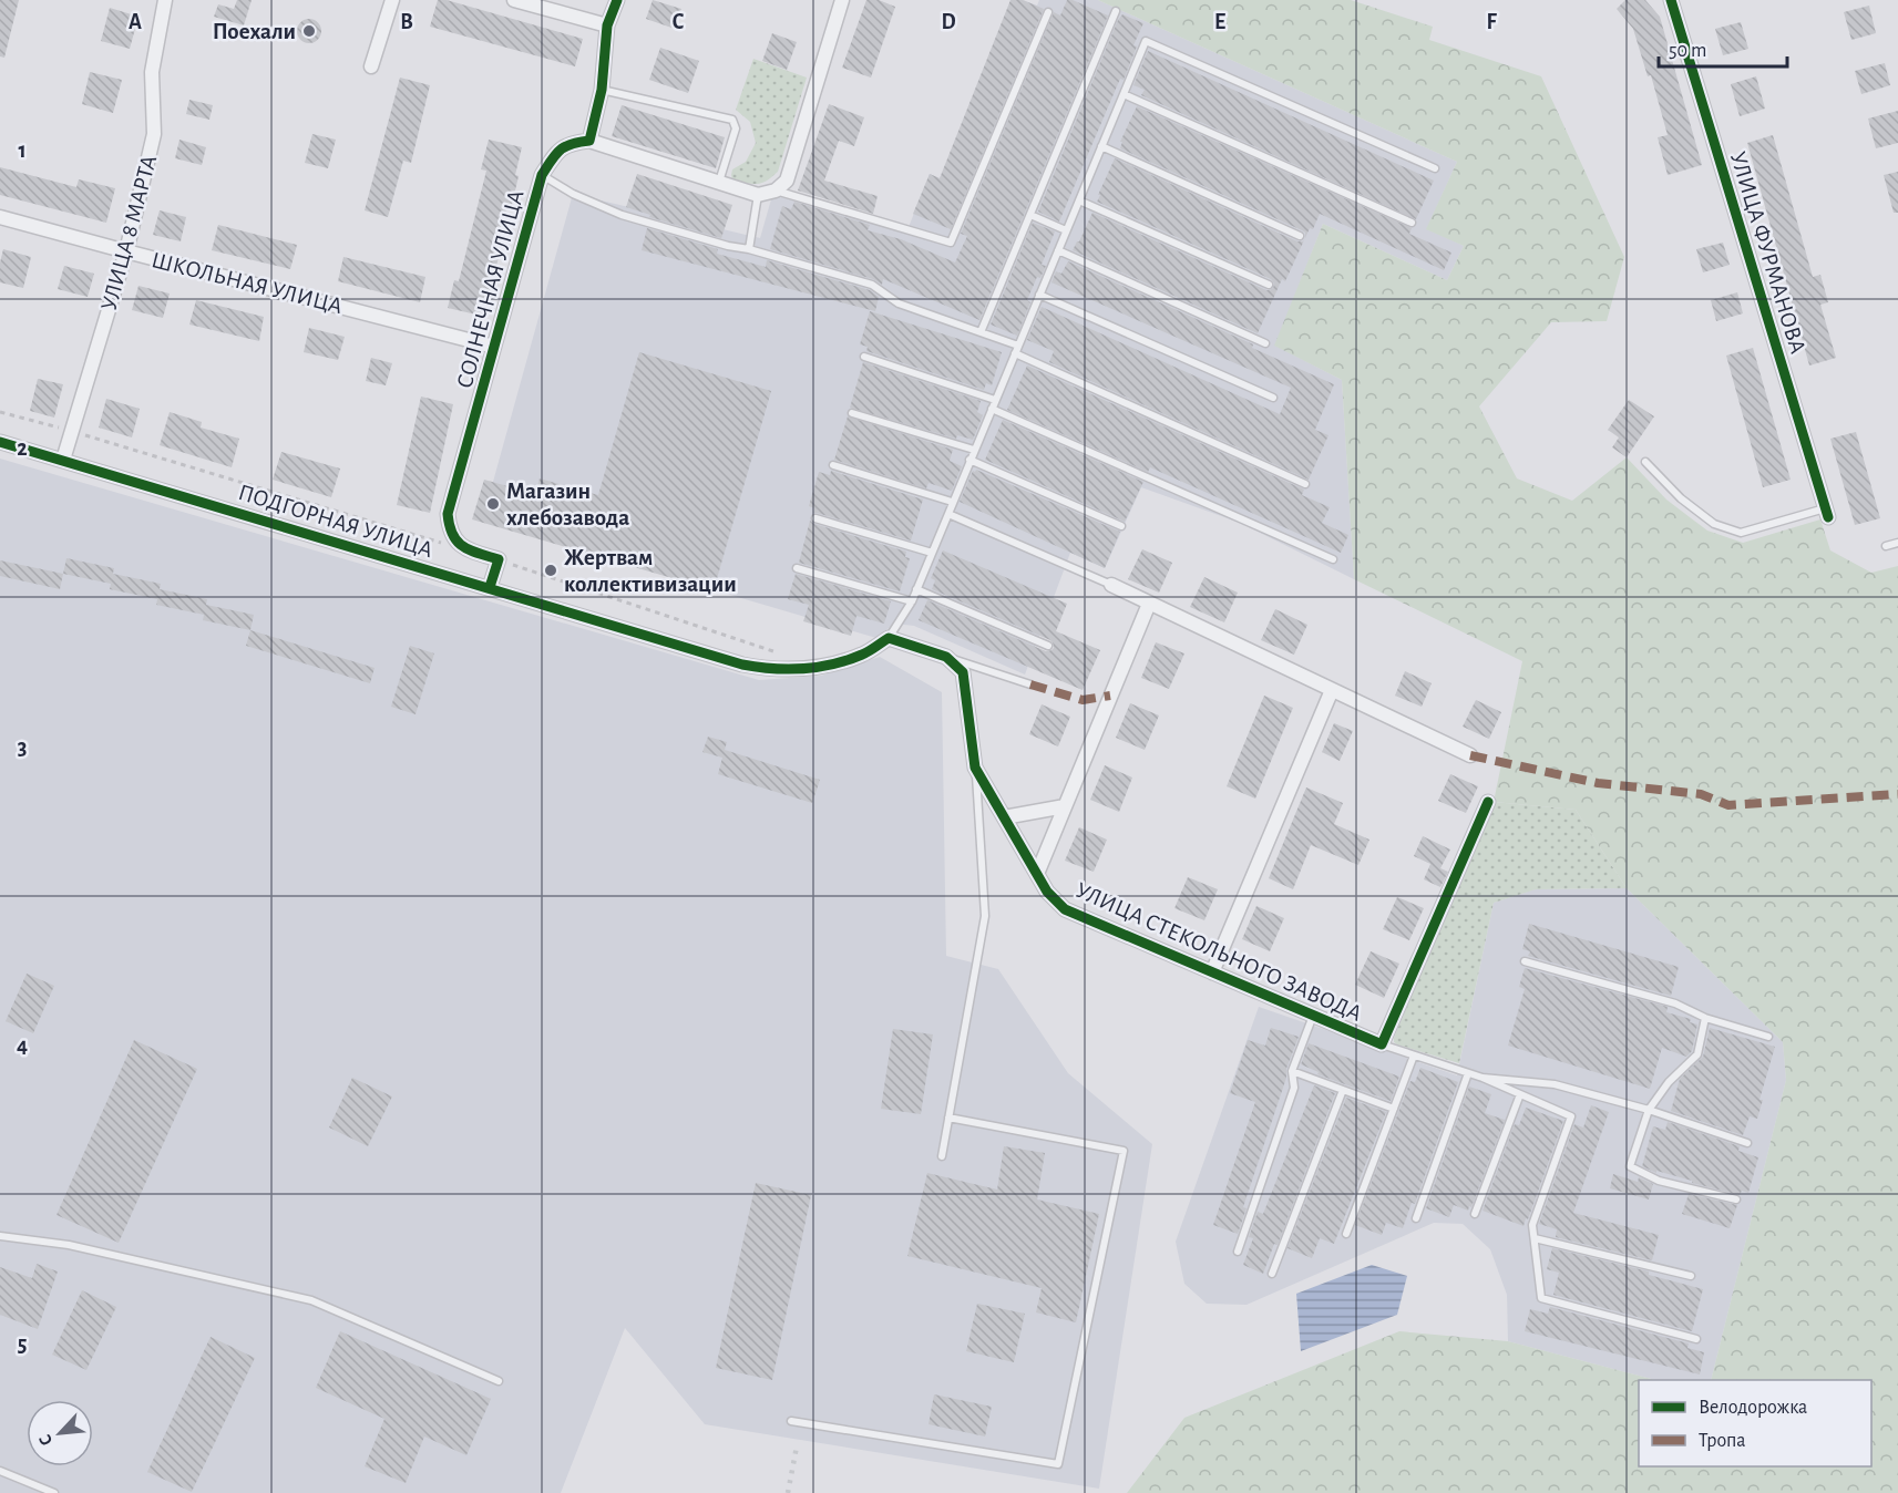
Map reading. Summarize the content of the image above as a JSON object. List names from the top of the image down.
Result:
{
  "streets": {
    "street": [
      "УЛИЦА 8 МАРТА",
      "УЛИЦА ФУРМАНОВА",
      "ШКОЛЬНАЯ УЛИЦА",
      "СОЛНЕЧНАЯ УЛИЦА",
      "ПОДГОРНАЯ УЛИЦА",
      "УЛИЦА СТЕКОЛЬНОГО ЗАВОДА"
    ]
  },
  "crossings": [
    ["УЛИЦА 8 МАРТА", "ШКОЛЬНАЯ УЛИЦА"],
    ["УЛИЦА 8 МАРТА", "ПОДГОРНАЯ УЛИЦА"],
    ["ШКОЛЬНАЯ УЛИЦА", "СОЛНЕЧНАЯ УЛИЦА"]
  ],
  "places": ["Поехали", "Магазин хлебозавода", "Жертвам коллективизации"],
  "legend": ["Велодорожка", "Тропа"],
  "scale_bar": "50 m",
  "north": "bottom left",
  "grid": {
    "columns": [
      "A",
      "B",
      "C",
      "D",
      "E",
      "F"
    ],
    "rows": [
      "1",
      "2",
      "3",
      "4",
      "5"
    ]
  }
}
